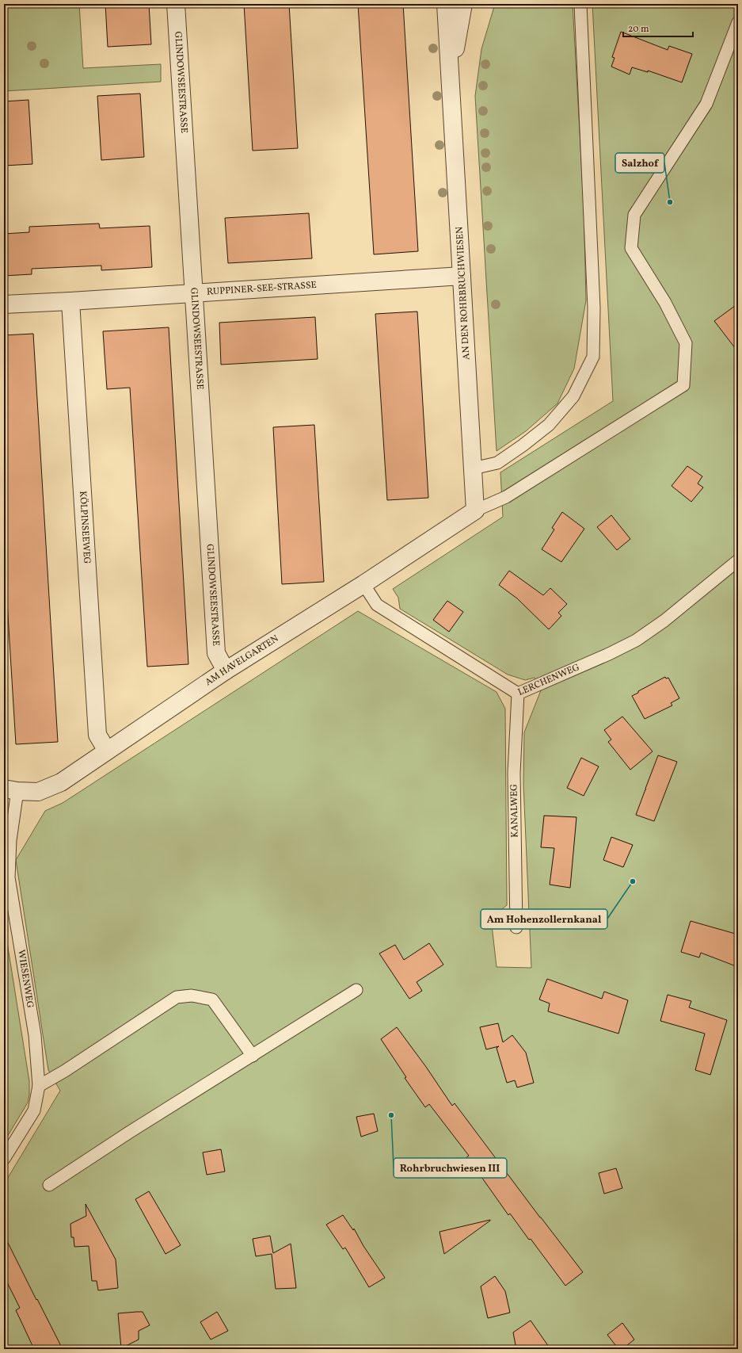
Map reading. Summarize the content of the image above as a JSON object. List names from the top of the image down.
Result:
{
  "streets": {
    "street": [
      "GLINDOWSEESTRASSE",
      "RUPPINER-SEE-STRASSE",
      "AN DEN ROHRBRUCHWIESEN",
      "KÖLPINSEEWEG",
      "AM HAVELGARTEN"
    ],
    "lane": ["LERCHENWEG", "KANALWEG", "WIESENWEG"]
  },
  "crossings": [
    ["GLINDOWSEESTRASSE", "RUPPINER-SEE-STRASSE"],
    ["GLINDOWSEESTRASSE", "AM HAVELGARTEN"],
    ["RUPPINER-SEE-STRASSE", "AN DEN ROHRBRUCHWIESEN"],
    ["RUPPINER-SEE-STRASSE", "KÖLPINSEEWEG"],
    ["AN DEN ROHRBRUCHWIESEN", "AM HAVELGARTEN"],
    ["KÖLPINSEEWEG", "AM HAVELGARTEN"],
    ["AM HAVELGARTEN", "LERCHENWEG"],
    ["AM HAVELGARTEN", "WIESENWEG"],
    ["LERCHENWEG", "KANALWEG"]
  ],
  "places": ["Salzhof", "Am Hohenzollernkanal", "Rohrbruchwiesen III"],
  "scale_bar": "20 m"
}
